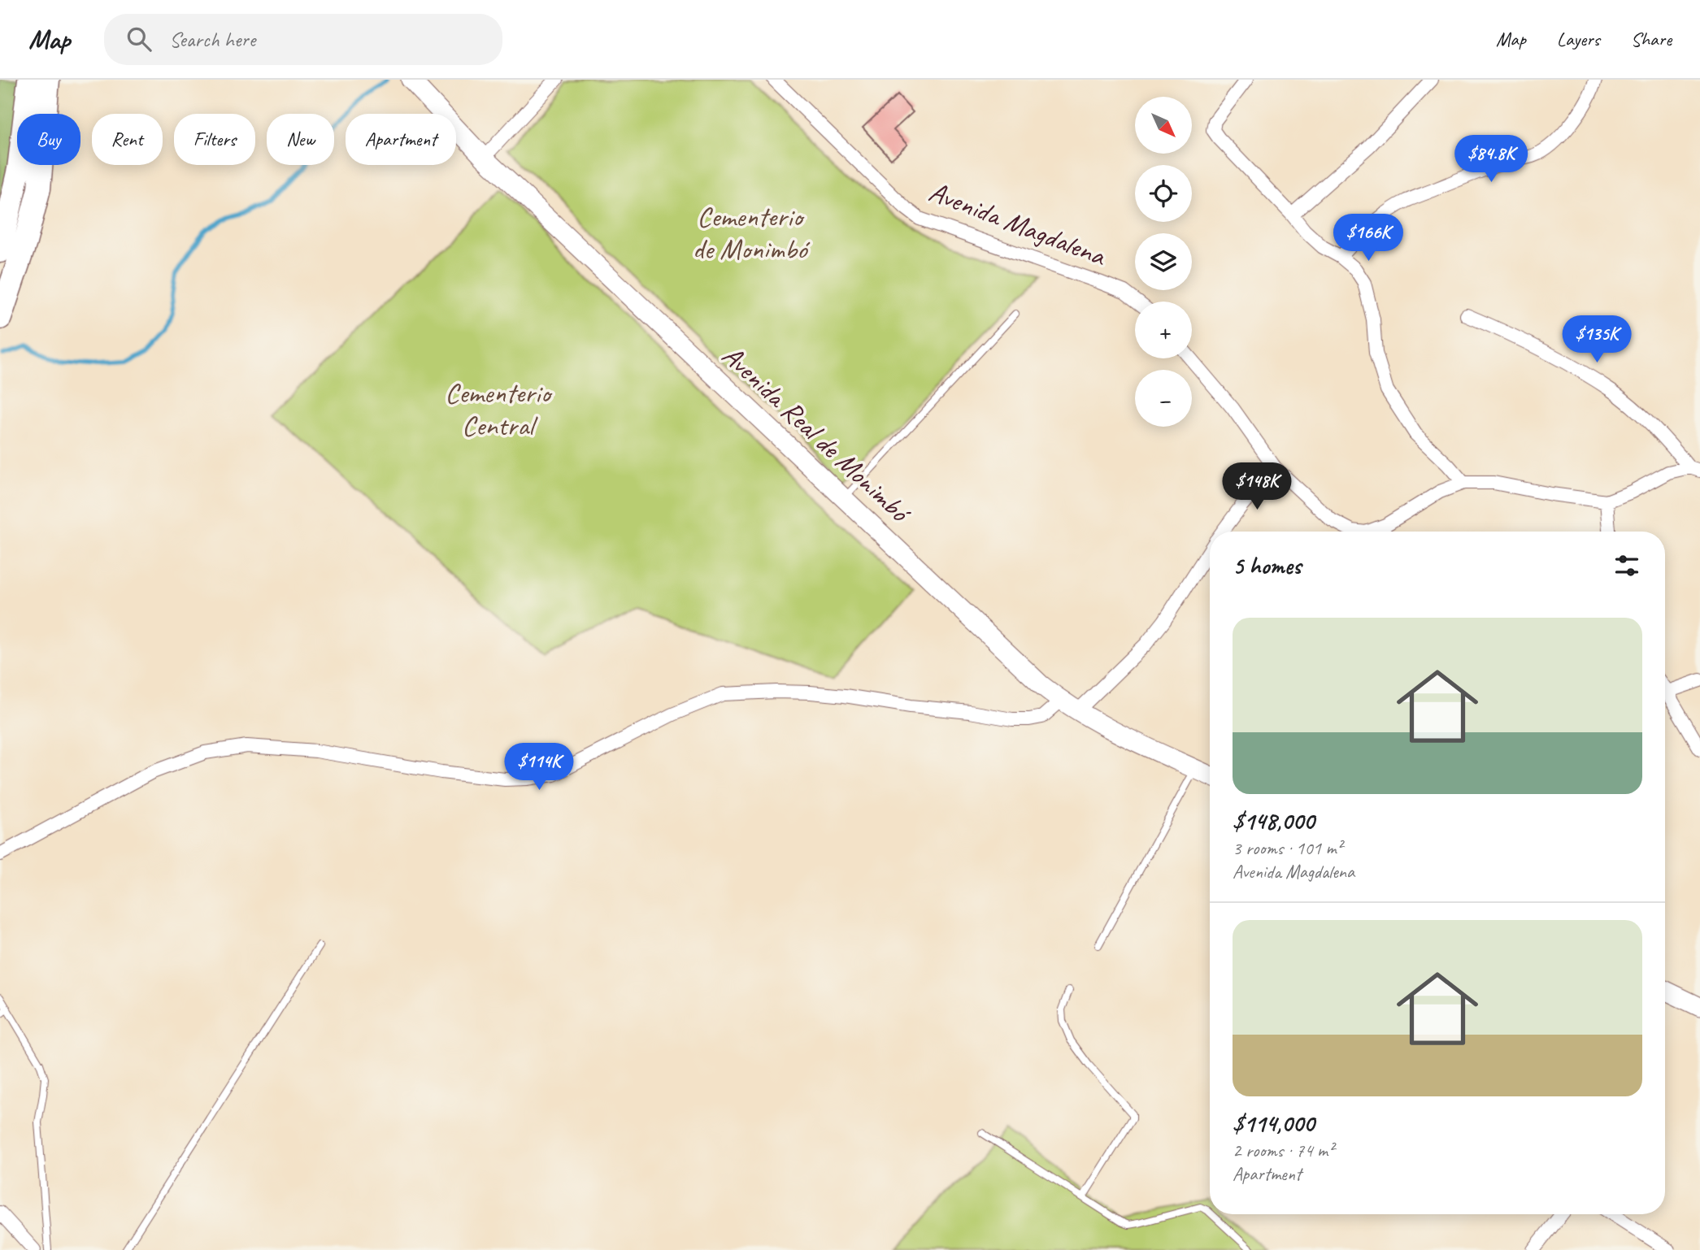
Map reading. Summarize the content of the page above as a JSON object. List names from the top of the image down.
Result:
{
  "streets": {
    "street": ["Avenida Magdalena", "Avenida Real de Monimbó"]
  },
  "parks": ["Cementerio de Monimbó", "Cementerio Central"],
  "north": "bottom right",
  "page": {
    "header": "Map",
    "search": "Search here",
    "nav": ["Map", "Layers", "Share"],
    "map_buttons": ["+", "−"],
    "chip": [
      "Buy",
      "Rent",
      "Filters",
      "New",
      "Apartment"
    ],
    "price": [
      "$84.8K",
      "$166K",
      "$135K",
      "$148K",
      "$114K"
    ],
    "heading": "5 homes",
    "list": [
      {
        "name": "$148,000",
        "note": "3 rooms · 101 m² · Avenida Magdalena"
      },
      {
        "name": "$114,000",
        "note": "2 rooms · 74 m² · Apartment"
      }
    ]
  }
}
